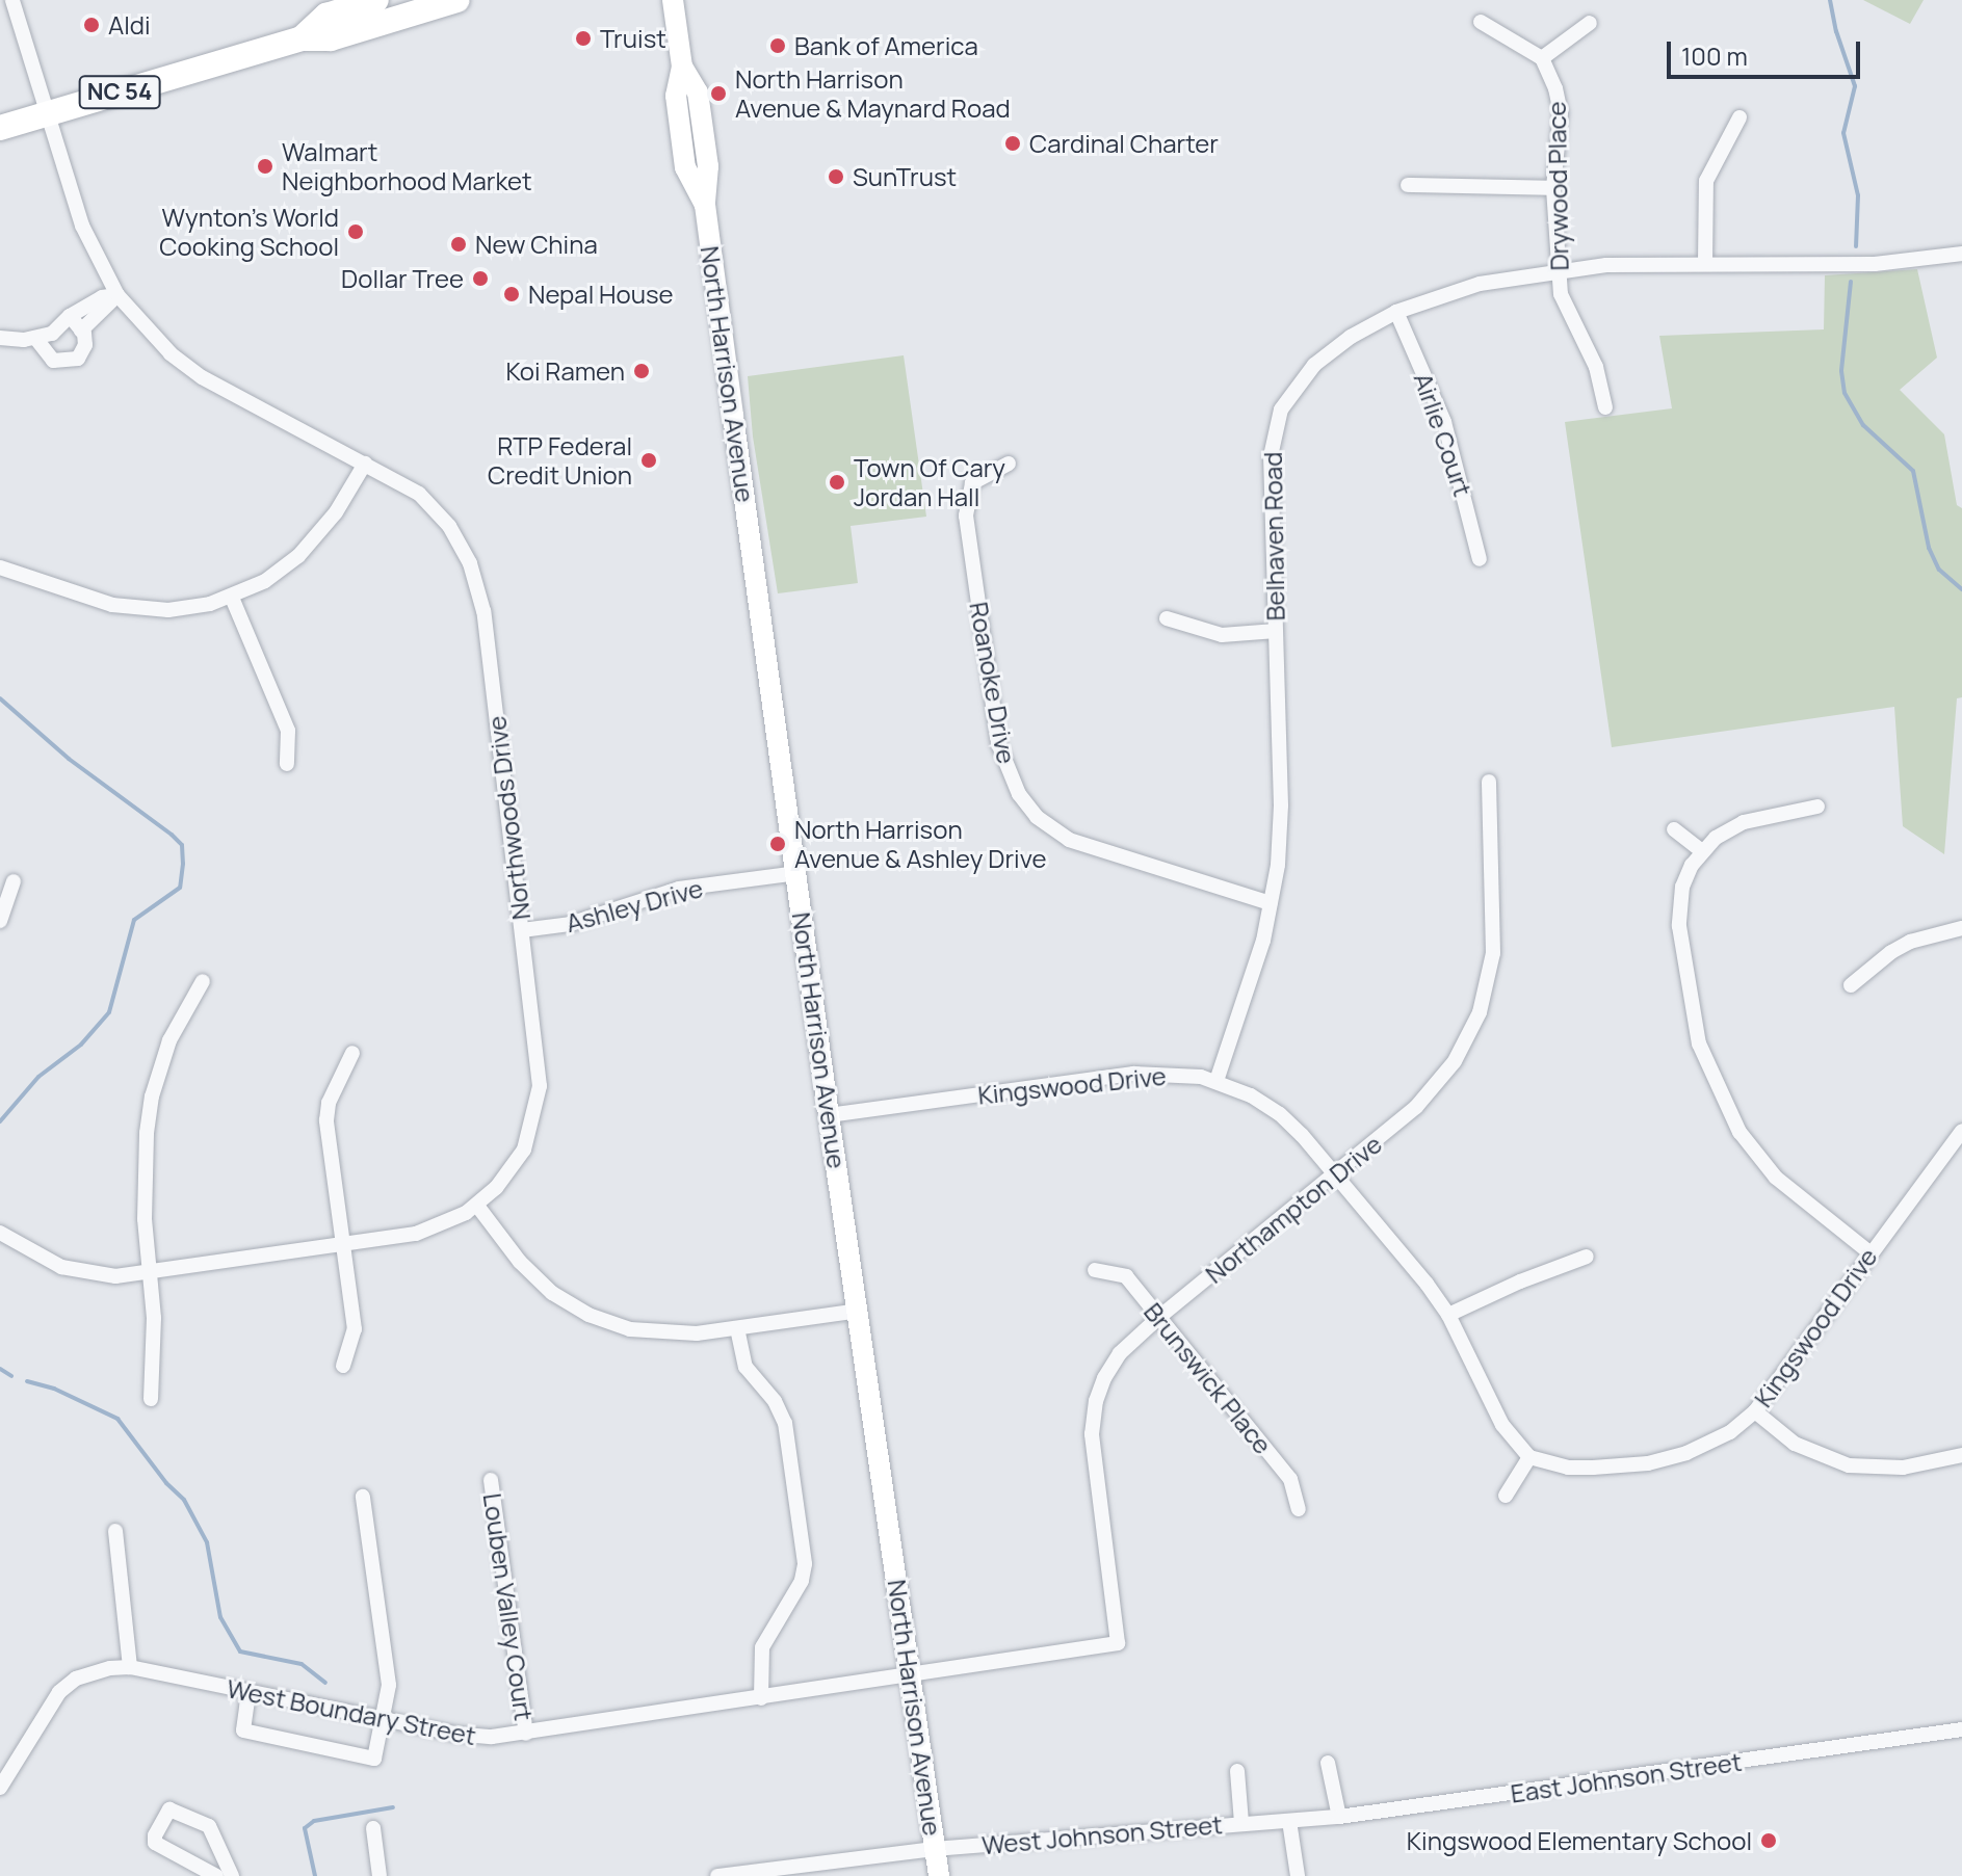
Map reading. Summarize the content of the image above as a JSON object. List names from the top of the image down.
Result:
{
  "streets": {
    "main road": ["NC 54", "North Harrison Avenue"],
    "street": [
      "Drywood Place",
      "Airlie Court",
      "Belhaven Road",
      "Roanoke Drive",
      "Northwoods Drive",
      "Ashley Drive",
      "Kingswood Drive",
      "Northampton Drive",
      "Brunswick Place",
      "Louben Valley Court",
      "West Boundary Street",
      "East Johnson Street",
      "West Johnson Street"
    ]
  },
  "crossings": [
    ["NC 54", "Northwoods Drive"],
    ["Drywood Place", "Belhaven Road"],
    ["North Harrison Avenue", "Ashley Drive"],
    ["North Harrison Avenue", "Kingswood Drive"],
    ["North Harrison Avenue", "West Boundary Street"],
    ["North Harrison Avenue", "West Johnson Street"],
    ["Airlie Court", "Belhaven Road"],
    ["Belhaven Road", "Roanoke Drive"],
    ["Belhaven Road", "Kingswood Drive"],
    ["Northwoods Drive", "Ashley Drive"],
    ["Kingswood Drive", "Northampton Drive"],
    ["Northampton Drive", "Brunswick Place"],
    ["Northampton Drive", "West Boundary Street"],
    ["Louben Valley Court", "West Boundary Street"],
    ["East Johnson Street", "West Johnson Street"]
  ],
  "places": [
    "Aldi",
    "Truist",
    "Bank of America",
    "North Harrison Avenue & Maynard Road",
    "Cardinal Charter",
    "Walmart Neighborhood Market",
    "SunTrust",
    "Wynton's World Cooking School",
    "New China",
    "Dollar Tree",
    "Nepal House",
    "Koi Ramen",
    "RTP Federal Credit Union",
    "Town Of Cary Jordan Hall",
    "North Harrison Avenue & Ashley Drive",
    "Kingswood Elementary School"
  ],
  "scale_bar": "100 m"
}
